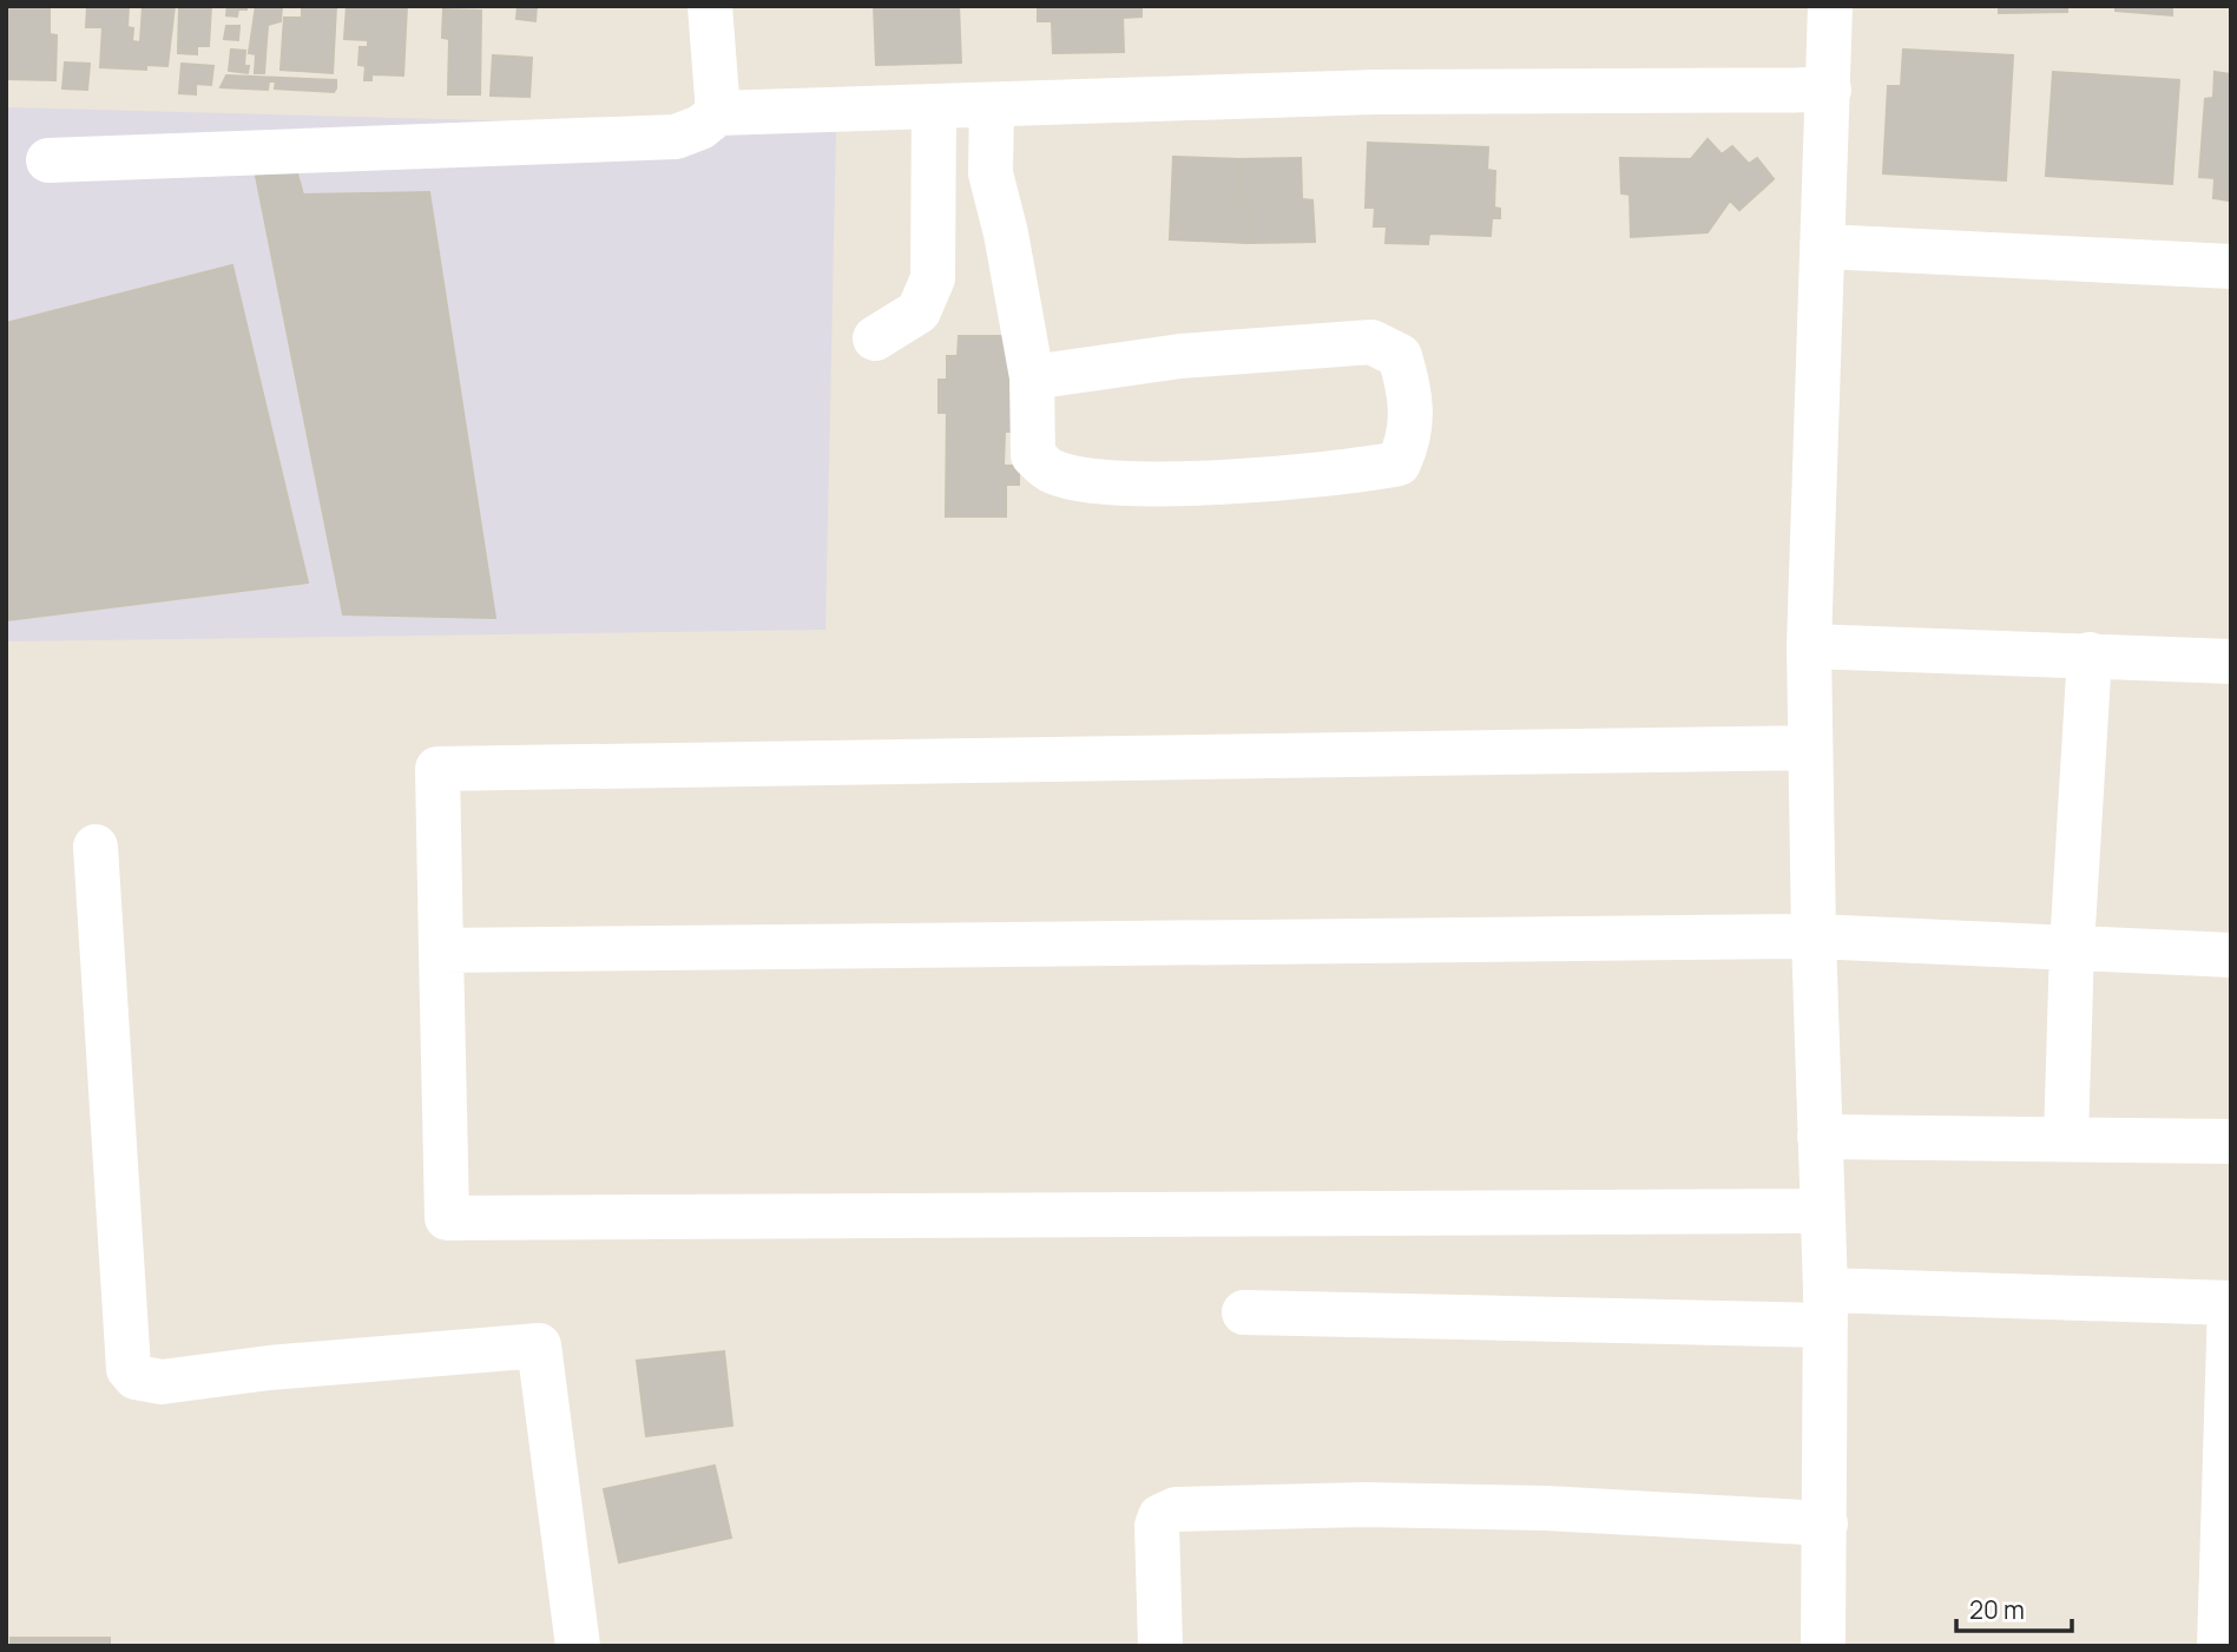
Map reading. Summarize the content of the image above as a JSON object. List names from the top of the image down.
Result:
{
  "scale_bar": "20 m"
}
